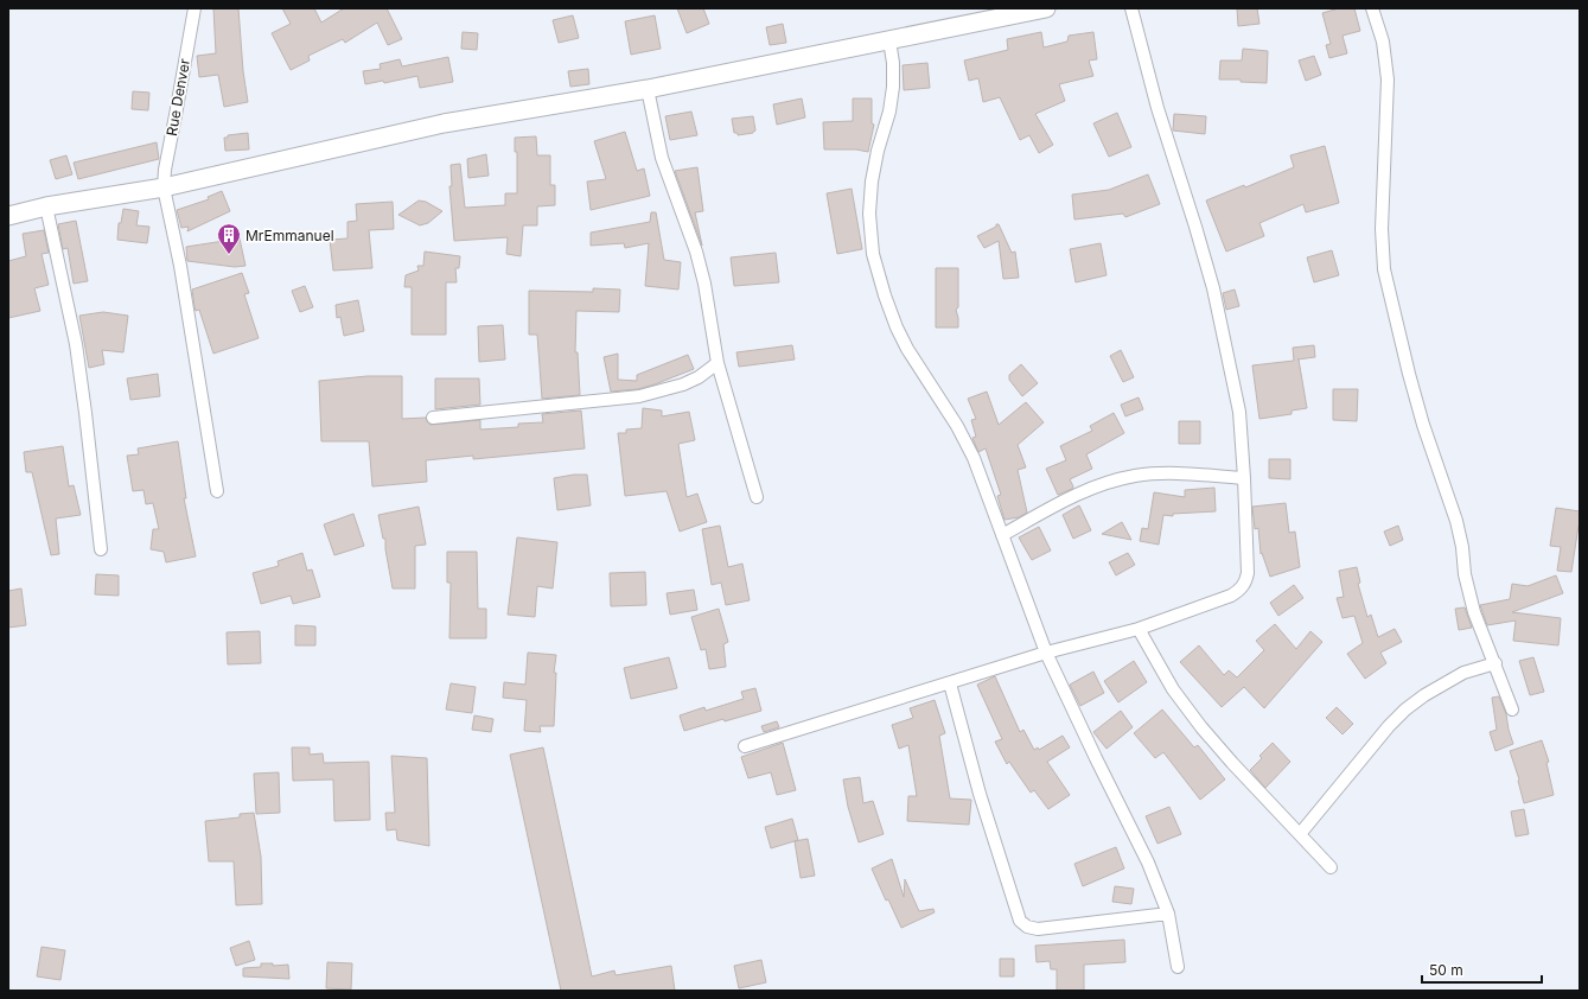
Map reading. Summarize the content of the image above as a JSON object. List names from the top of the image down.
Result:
{
  "streets": {
    "street": ["Rue Denver"]
  },
  "places": {
    "building": ["MrEmmanuel"]
  },
  "scale_bar": "50 m"
}
